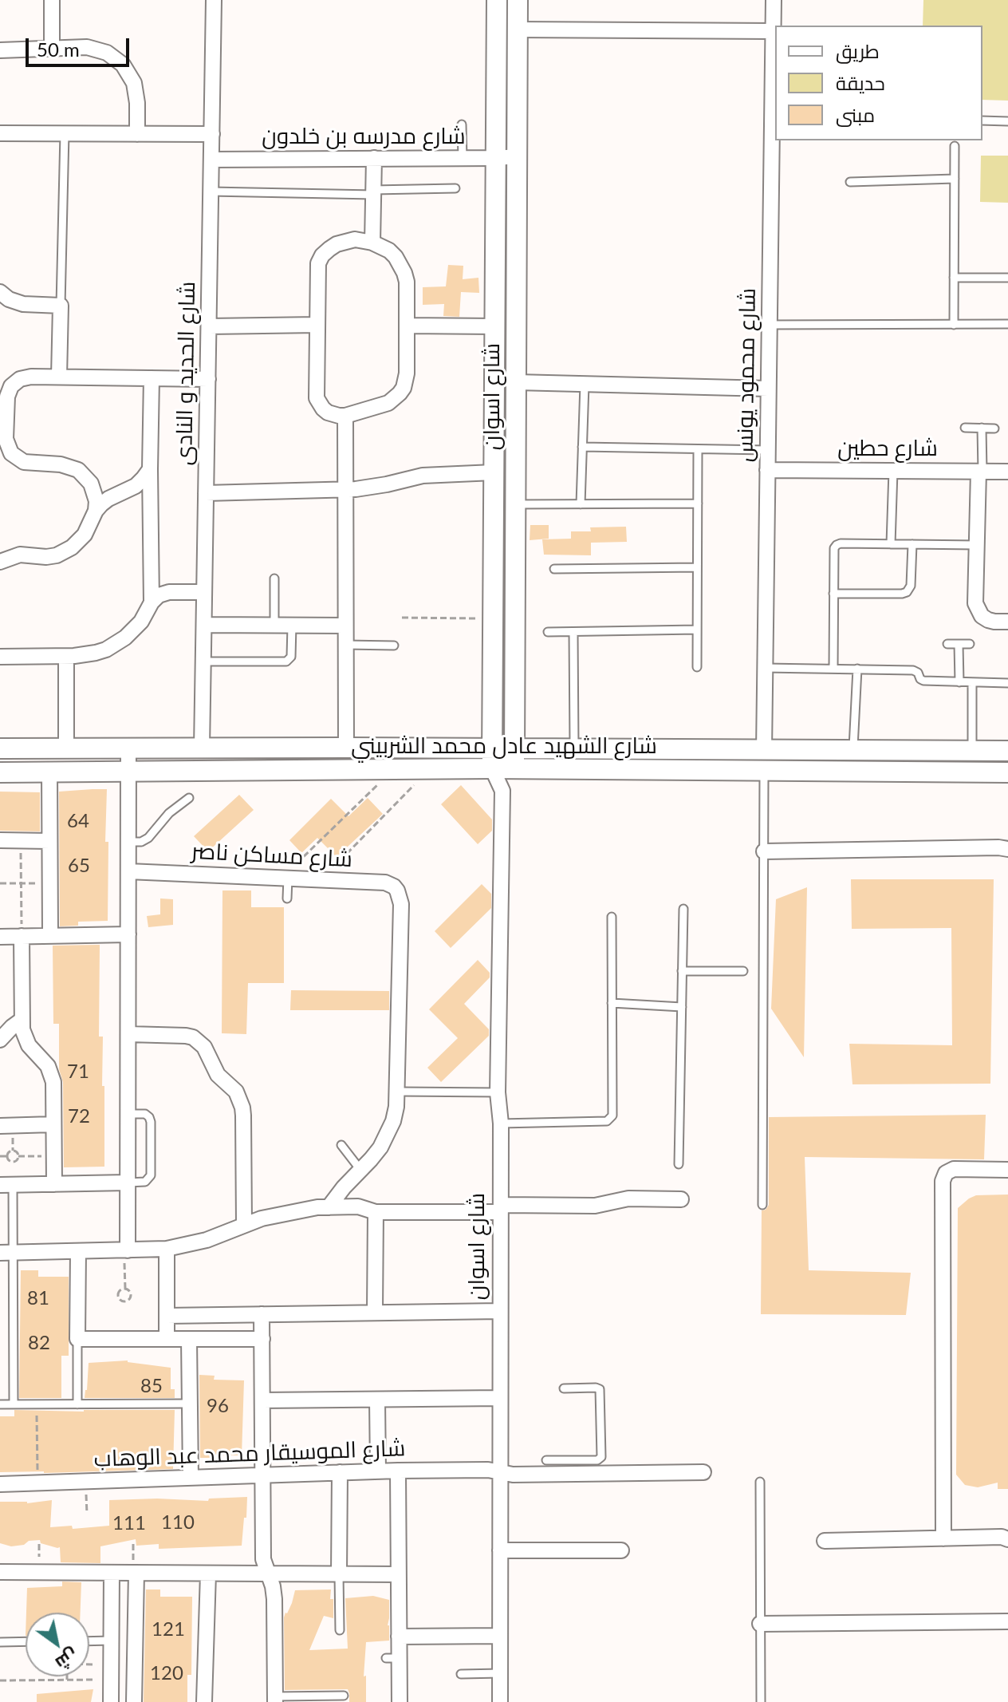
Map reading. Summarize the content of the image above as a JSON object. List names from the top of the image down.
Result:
{
  "streets": {
    "street": [
      "شارع مدرسه بن خلدون",
      "شارع الحديد و النادى",
      "شارع محمود يونس",
      "شارع اسوان",
      "شارع حطين",
      "شارع الشهيد عادل محمد الشربيني",
      "شارع مساكن ناصر",
      "شارع الموسيقار محمد عبد الوهاب"
    ]
  },
  "crossings": [
    ["شارع مدرسه بن خلدون", "شارع الحديد و النادى"],
    ["شارع مدرسه بن خلدون", "شارع اسوان"],
    ["شارع الحديد و النادى", "شارع الشهيد عادل محمد الشربيني"],
    ["شارع محمود يونس", "شارع حطين"],
    ["شارع محمود يونس", "شارع الشهيد عادل محمد الشربيني"],
    ["شارع اسوان", "شارع الشهيد عادل محمد الشربيني"],
    ["شارع اسوان", "شارع الموسيقار محمد عبد الوهاب"]
  ],
  "house_numbers": [
    "64",
    "65",
    "71",
    "72",
    "81",
    "82",
    "85",
    "96",
    "110",
    "111",
    "121",
    "120"
  ],
  "legend": ["طريق", "حديقة", "مبنى"],
  "scale_bar": "50 m",
  "north": "bottom right"
}
